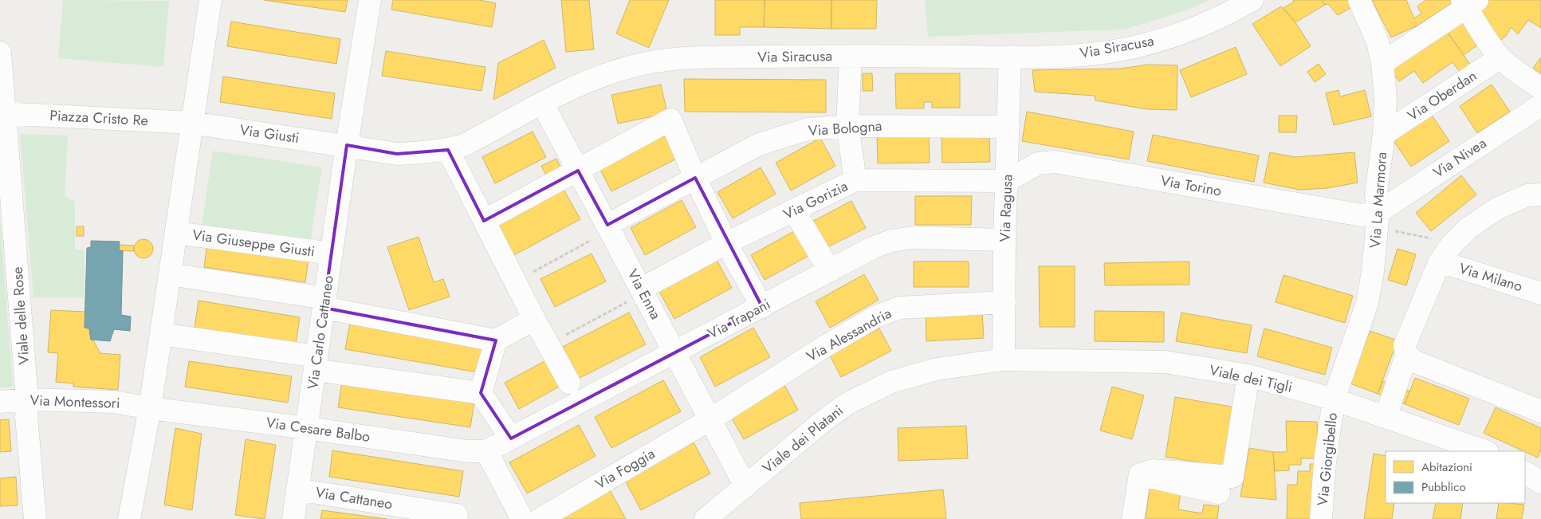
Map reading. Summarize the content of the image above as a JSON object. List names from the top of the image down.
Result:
{
  "streets": {
    "street": [
      "Via Siracusa",
      "Via Oberdan",
      "Piazza Cristo Re",
      "Via Bologna",
      "Via Giusti",
      "Via Nivea",
      "Via Torino",
      "Via Gorizia",
      "Via La Marmora",
      "Via Ragusa",
      "Via Giuseppe Giusti",
      "Via Milano",
      "Via Enna",
      "Viale delle Rose",
      "Via Trapani",
      "Via Carlo Cattaneo",
      "Via Alessandria",
      "Viale dei Tigli",
      "Via Montessori",
      "Via Cesare Balbo",
      "Viale dei Platani",
      "Via Giorgibello",
      "Via Foggia",
      "Via Cattaneo"
    ]
  },
  "crossings": [
    ["Via Siracusa", "Via Giusti"],
    ["Via Siracusa", "Via Ragusa"],
    ["Via Siracusa", "Via Enna"],
    ["Via Siracusa", "Via Carlo Cattaneo"],
    ["Via Oberdan", "Via La Marmora"],
    ["Piazza Cristo Re", "Via Giusti"],
    ["Piazza Cristo Re", "Viale delle Rose"],
    ["Via Bologna", "Via Ragusa"],
    ["Via Bologna", "Via Enna"],
    ["Via Giusti", "Via Carlo Cattaneo"],
    ["Via Nivea", "Via Torino"],
    ["Via Nivea", "Via La Marmora"],
    ["Via Torino", "Via Gorizia"],
    ["Via Torino", "Via La Marmora"],
    ["Via Torino", "Via Ragusa"],
    ["Via Gorizia", "Via Ragusa"],
    ["Via Gorizia", "Via Enna"],
    ["Via La Marmora", "Viale dei Tigli"],
    ["Via La Marmora", "Via Giorgibello"],
    ["Via Ragusa", "Via Trapani"],
    ["Via Ragusa", "Via Alessandria"],
    ["Via Ragusa", "Viale dei Tigli"],
    ["Via Ragusa", "Viale dei Platani"],
    ["Via Giuseppe Giusti", "Via Carlo Cattaneo"],
    ["Via Enna", "Via Trapani"],
    ["Via Enna", "Via Alessandria"],
    ["Via Enna", "Viale dei Platani"],
    ["Via Enna", "Via Foggia"],
    ["Viale delle Rose", "Via Montessori"],
    ["Via Trapani", "Via Cesare Balbo"],
    ["Via Carlo Cattaneo", "Via Cesare Balbo"],
    ["Via Carlo Cattaneo", "Via Cattaneo"],
    ["Via Alessandria", "Via Foggia"],
    ["Viale dei Tigli", "Viale dei Platani"],
    ["Viale dei Tigli", "Via Giorgibello"],
    ["Via Montessori", "Via Cesare Balbo"]
  ],
  "legend": ["Abitazioni", "Pubblico"]
}
